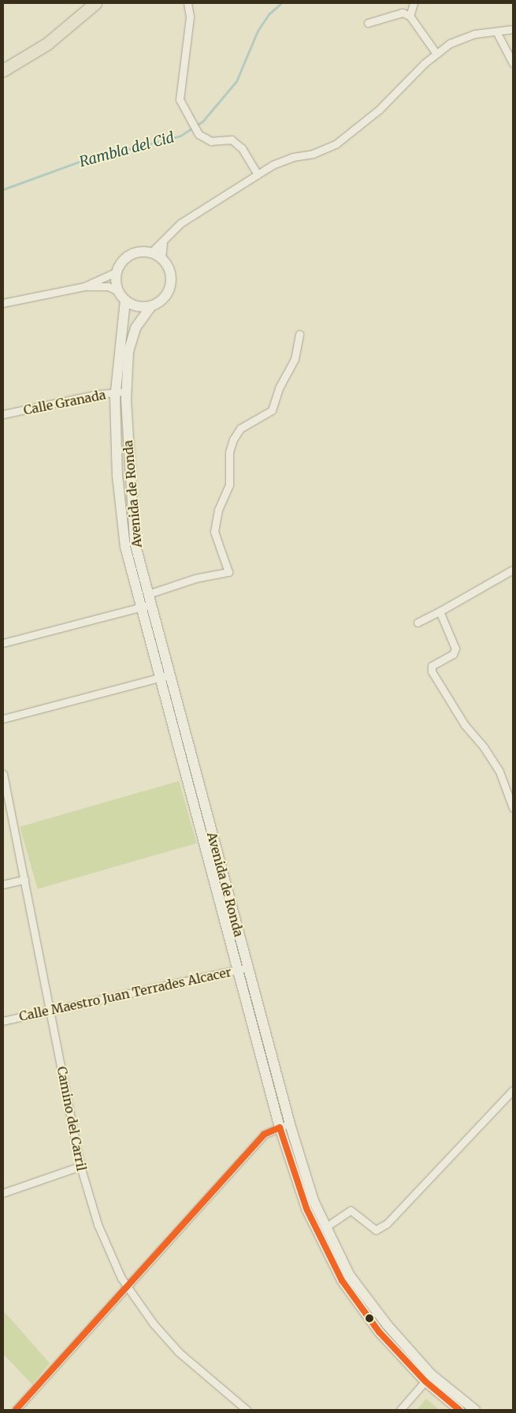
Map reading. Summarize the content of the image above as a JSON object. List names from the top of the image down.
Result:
{
  "streets": {
    "street": [
      "Calle Granada",
      "Avenida de Ronda",
      "Calle Maestro Juan Terrades Alcacer",
      "Camino del Carril"
    ]
  },
  "crossings": [
    ["Calle Granada", "Avenida de Ronda"],
    ["Avenida de Ronda", "Calle Maestro Juan Terrades Alcacer"],
    ["Calle Maestro Juan Terrades Alcacer", "Camino del Carril"]
  ],
  "water": ["Rambla del Cid"]
}
